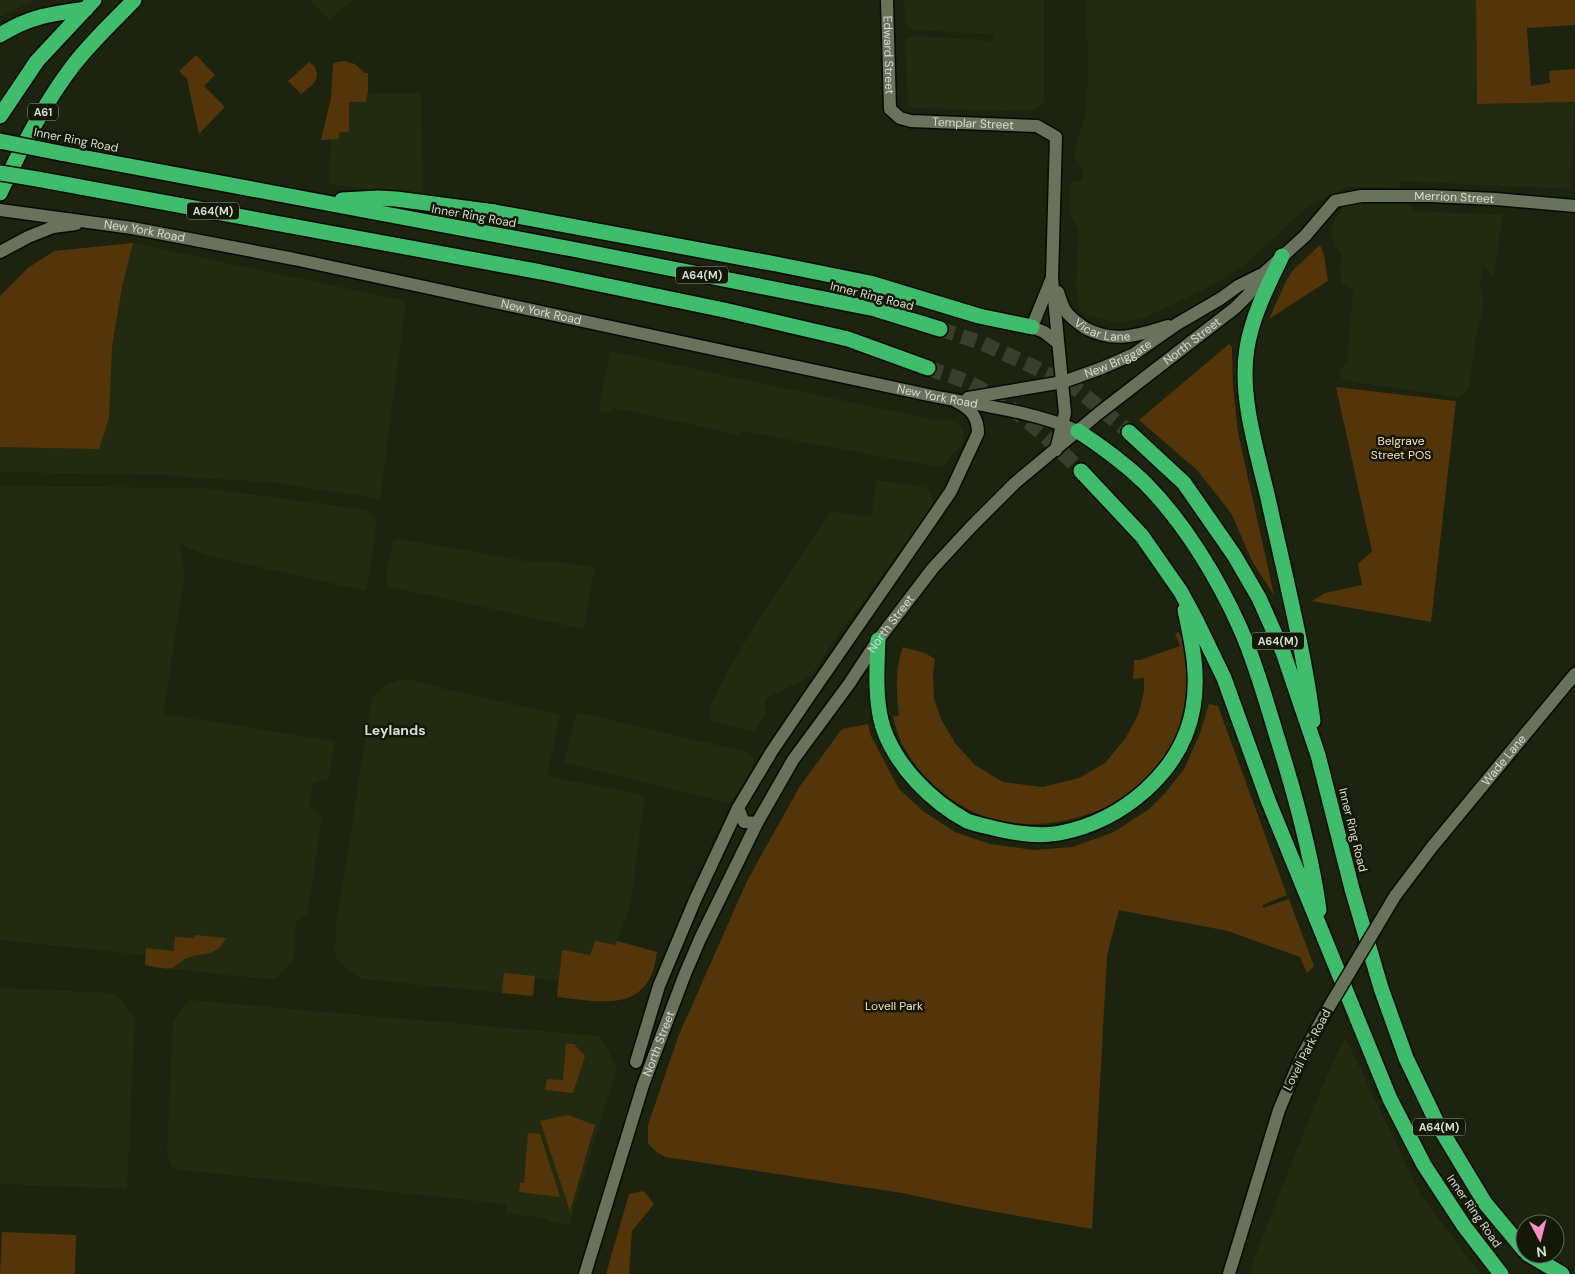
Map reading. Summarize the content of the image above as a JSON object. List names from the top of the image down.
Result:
{
  "streets": {
    "highway": ["A61", "Inner Ring Road", "A64(M)"],
    "street": [
      "Edward Street",
      "Templar Street",
      "Merrion Street",
      "New York Road",
      "Vicar Lane",
      "North Street",
      "New Briggate",
      "Wade Lane",
      "Lovell Park Road"
    ]
  },
  "crossings": [
    ["Edward Street", "Templar Street"],
    ["Templar Street", "Vicar Lane"],
    ["Inner Ring Road", "A64(M)"],
    ["Merrion Street", "New Briggate"],
    ["A64(M)", "New York Road"],
    ["A64(M)", "Vicar Lane"],
    ["A64(M)", "North Street"],
    ["A64(M)", "New Briggate"],
    ["New York Road", "North Street"],
    ["New York Road", "New Briggate"],
    ["Vicar Lane", "New Briggate"],
    ["North Street", "New Briggate"],
    ["Wade Lane", "Lovell Park Road"]
  ],
  "districts": ["Leylands"],
  "parks": ["Belgrave Street POS", "Lovell Park"],
  "north": "bottom"
}
